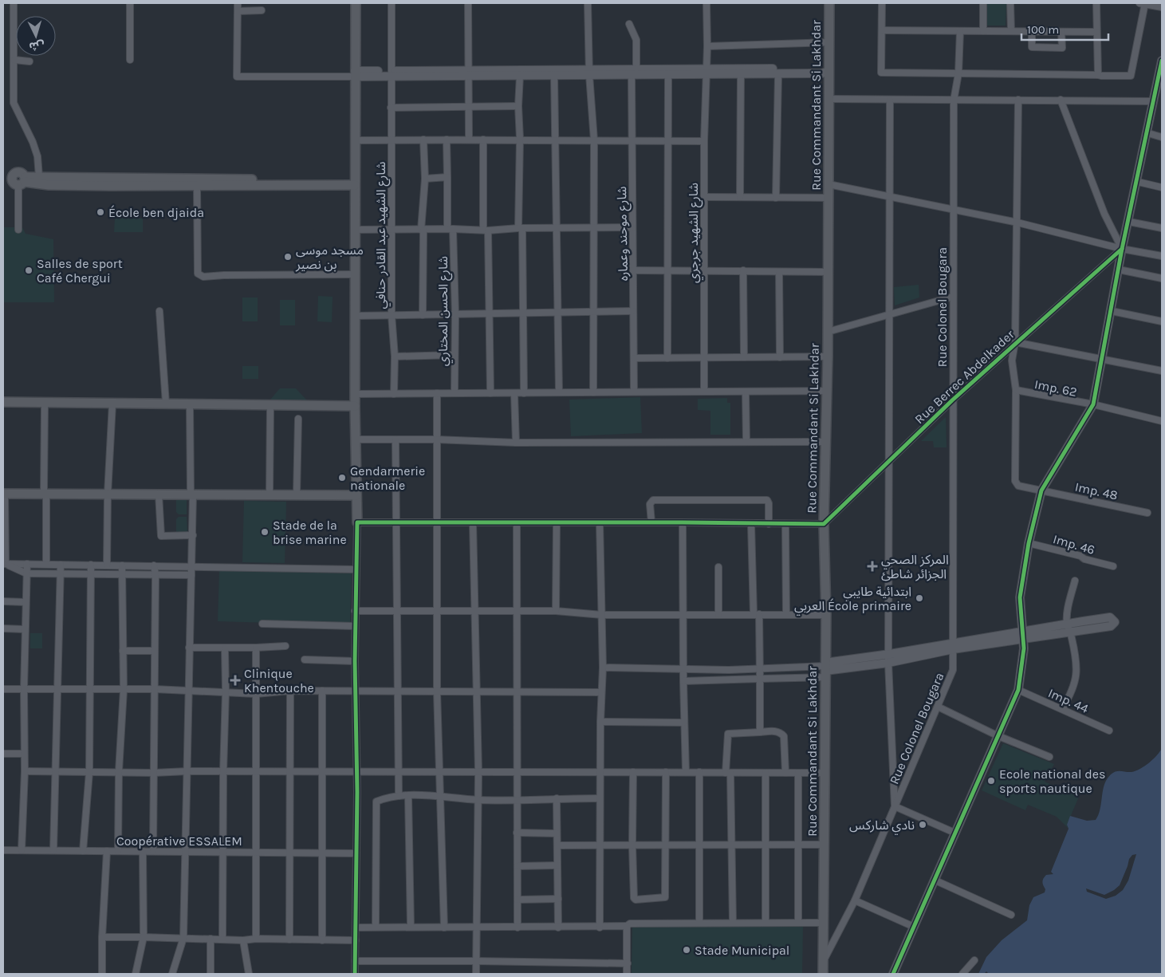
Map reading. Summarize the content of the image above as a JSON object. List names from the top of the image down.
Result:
{
  "streets": {
    "main road": ["Rue Commandant Si Lakhdar"],
    "street": [
      "شارع الشهيد جرجري",
      "شارع موحند وعماره",
      "شارع الشهيد عبد القادر حنافي",
      "Rue Colonel Bougara",
      "شارع الحسن المختاري",
      "Rue Berrec Abdelkader",
      "Imp. 62",
      "Imp. 48",
      "Imp. 46",
      "Imp. 44",
      "Coopérative ESSALEM"
    ]
  },
  "crossings": [
    ["Rue Commandant Si Lakhdar", "Rue Colonel Bougara"],
    ["Rue Commandant Si Lakhdar", "Rue Berrec Abdelkader"],
    ["Rue Colonel Bougara", "Rue Berrec Abdelkader"],
    ["Rue Berrec Abdelkader", "Imp. 48"],
    ["Imp. 62", "Imp. 48"]
  ],
  "places": {
    "other": [
      "École ben djaida",
      "مسجد موسى بن نصير",
      "Salles de sport Café Chergui",
      "Gendarmerie nationale",
      "Stade de la brise marine",
      "ابتدائية طايبي العربي École primaire",
      "Ecole national des sports nautique",
      "نادي شاركس",
      "Stade Municipal"
    ],
    "health": ["المركز الصحي الجزائر شاطئ", "Clinique Khentouche"]
  },
  "scale_bar": "100 m",
  "north": "bottom"
}
